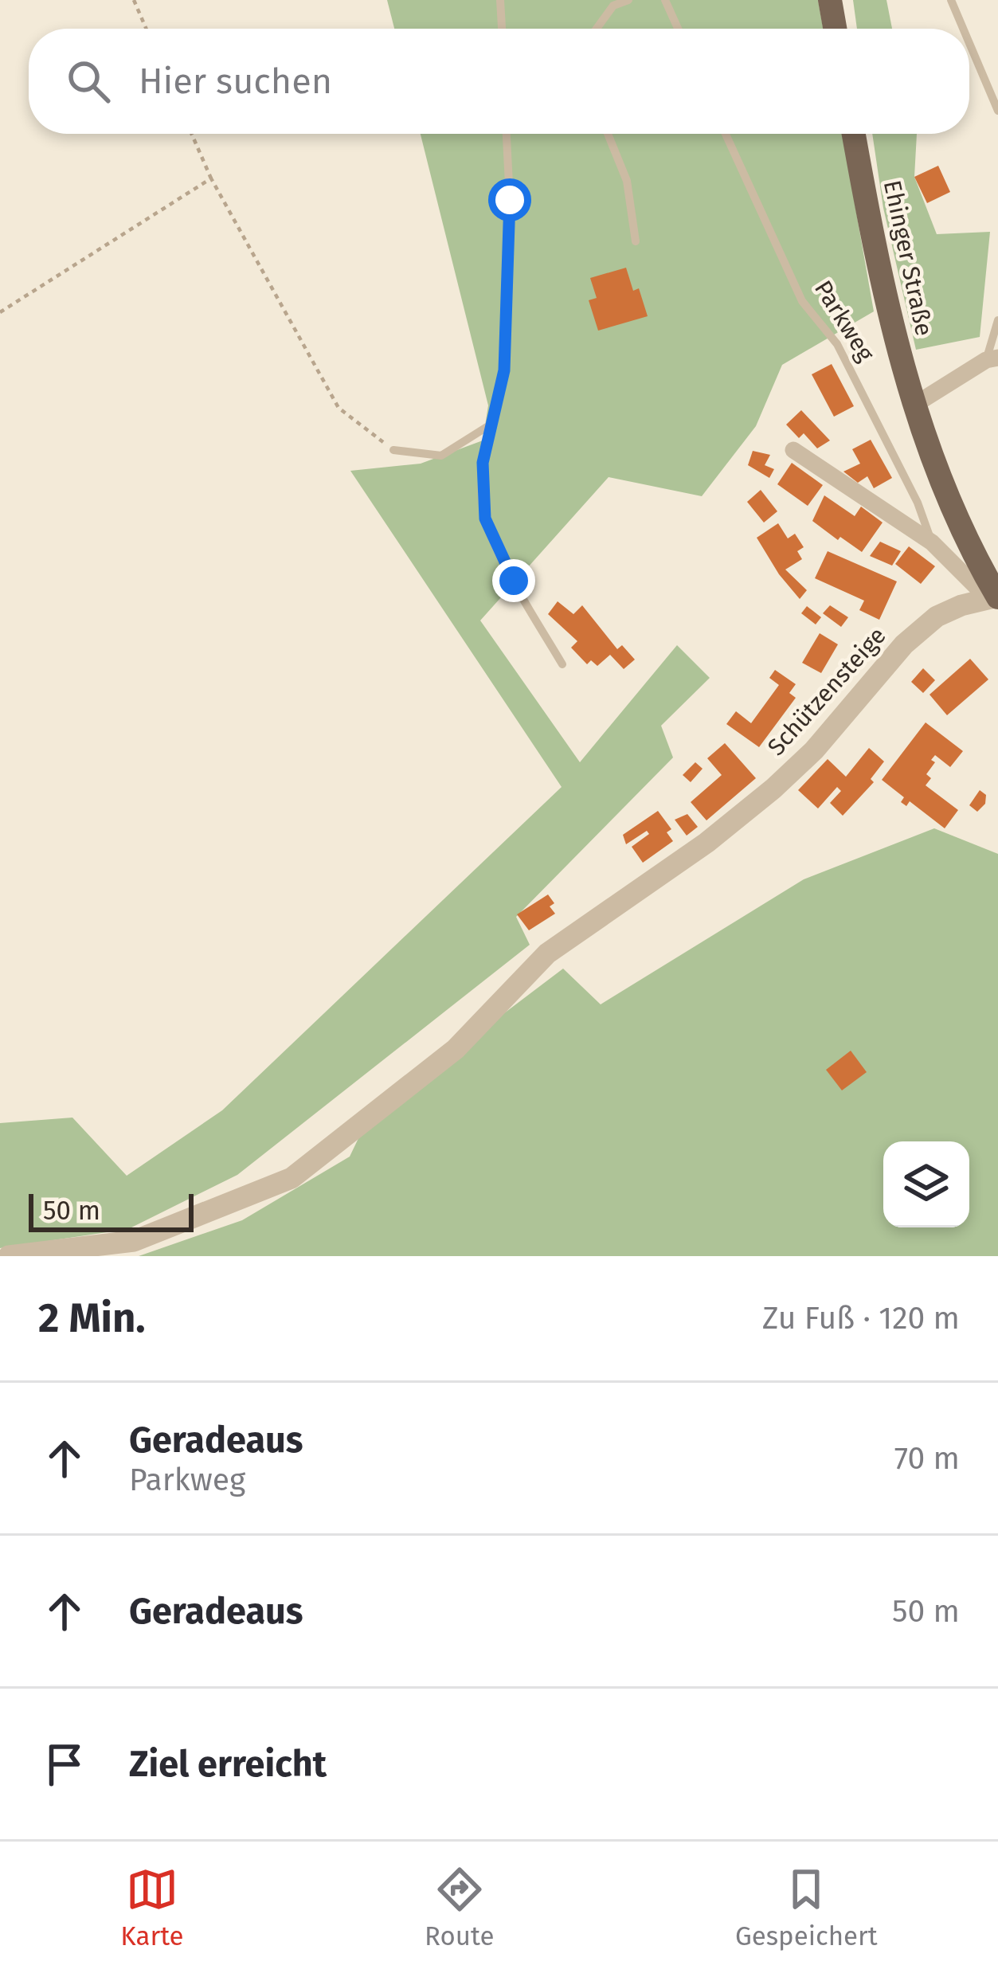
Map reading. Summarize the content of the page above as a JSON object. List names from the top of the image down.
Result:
{
  "streets": {
    "main road": ["Ehinger Straße"],
    "street": ["Parkweg", "Schützensteige"]
  },
  "crossings": [
    ["Ehinger Straße", "Parkweg"],
    ["Ehinger Straße", "Schützensteige"],
    ["Parkweg", "Schützensteige"]
  ],
  "scale_bar": "50 m",
  "page": {
    "search": "Hier suchen",
    "scale": "50 m",
    "heading": ["2 Min.", "Zu Fuß · 120 m"],
    "list": [
      ["Geradeaus", "Parkweg", "70 m"],
      ["Geradeaus", "50 m"],
      "Ziel erreicht"
    ],
    "nav": ["Karte", "Route", "Gespeichert"]
  }
}
